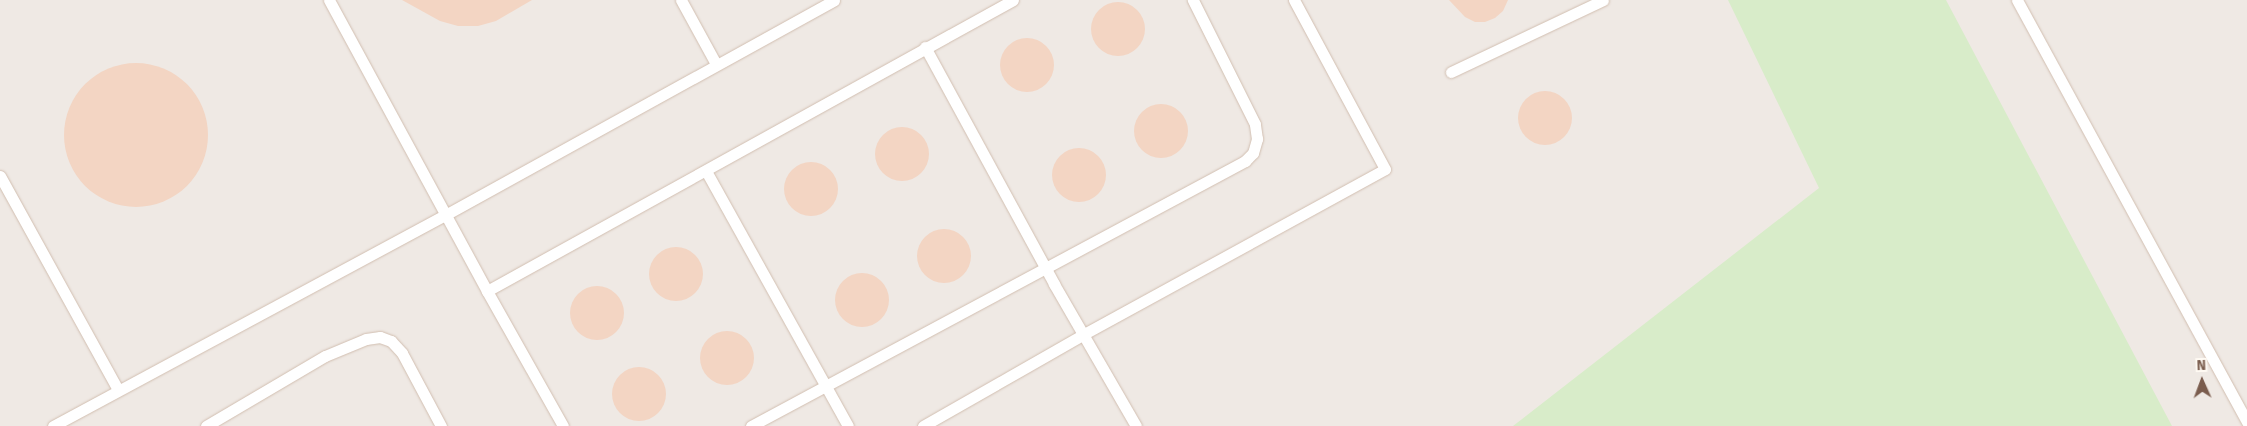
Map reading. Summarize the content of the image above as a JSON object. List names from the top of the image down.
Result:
{
  "north": "top"
}
